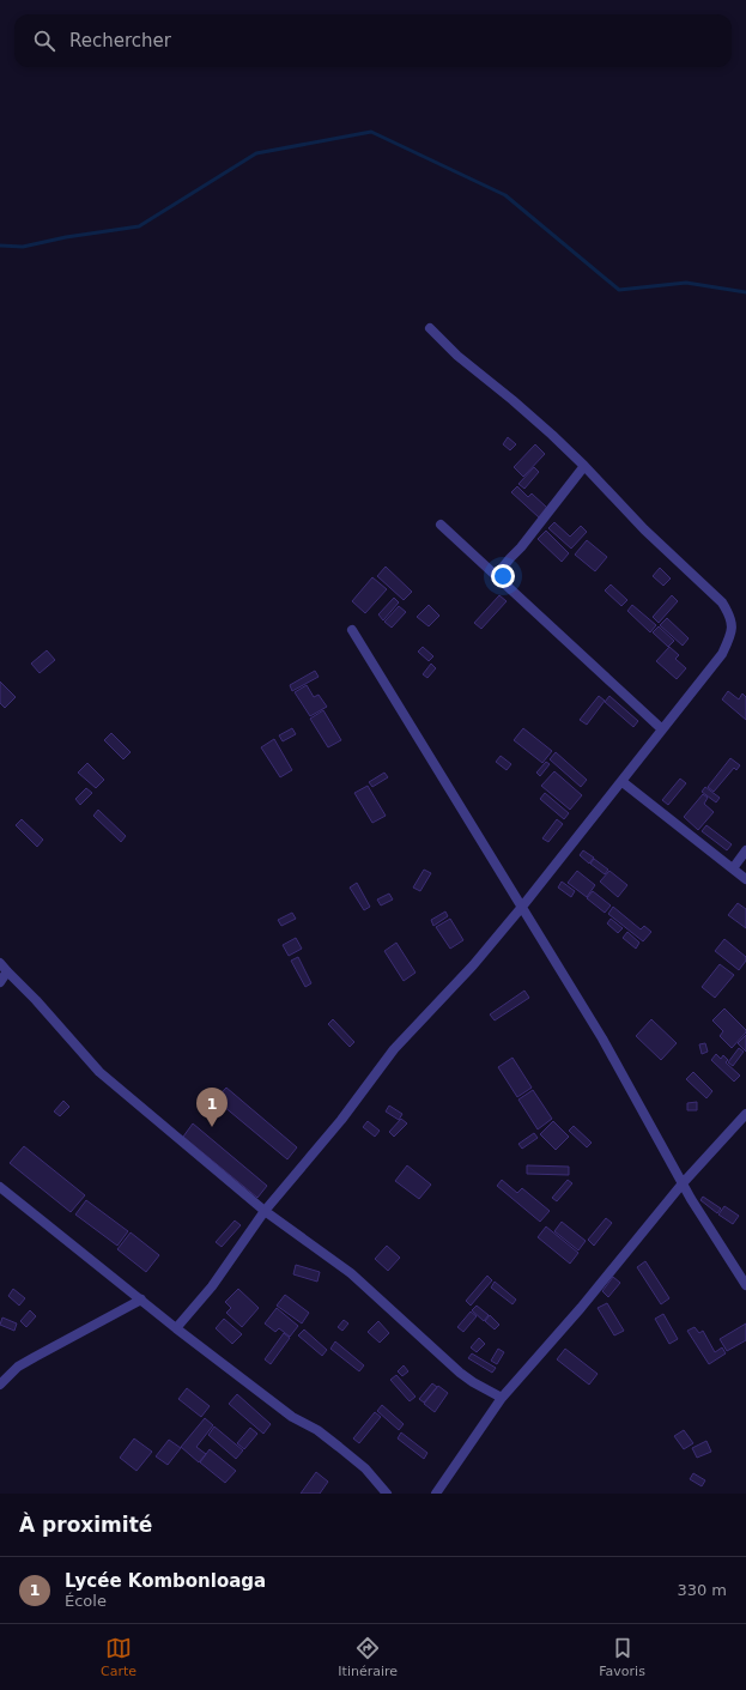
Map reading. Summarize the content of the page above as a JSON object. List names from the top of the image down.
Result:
{
  "page": {
    "search": "Rechercher",
    "pins": "1",
    "heading": "À proximité",
    "list": [
      {
        "mark": "1",
        "name": "Lycée Kombonloaga",
        "note": "École",
        "value": "330 m"
      }
    ],
    "nav": ["Carte", "Itinéraire", "Favoris"]
  }
}
